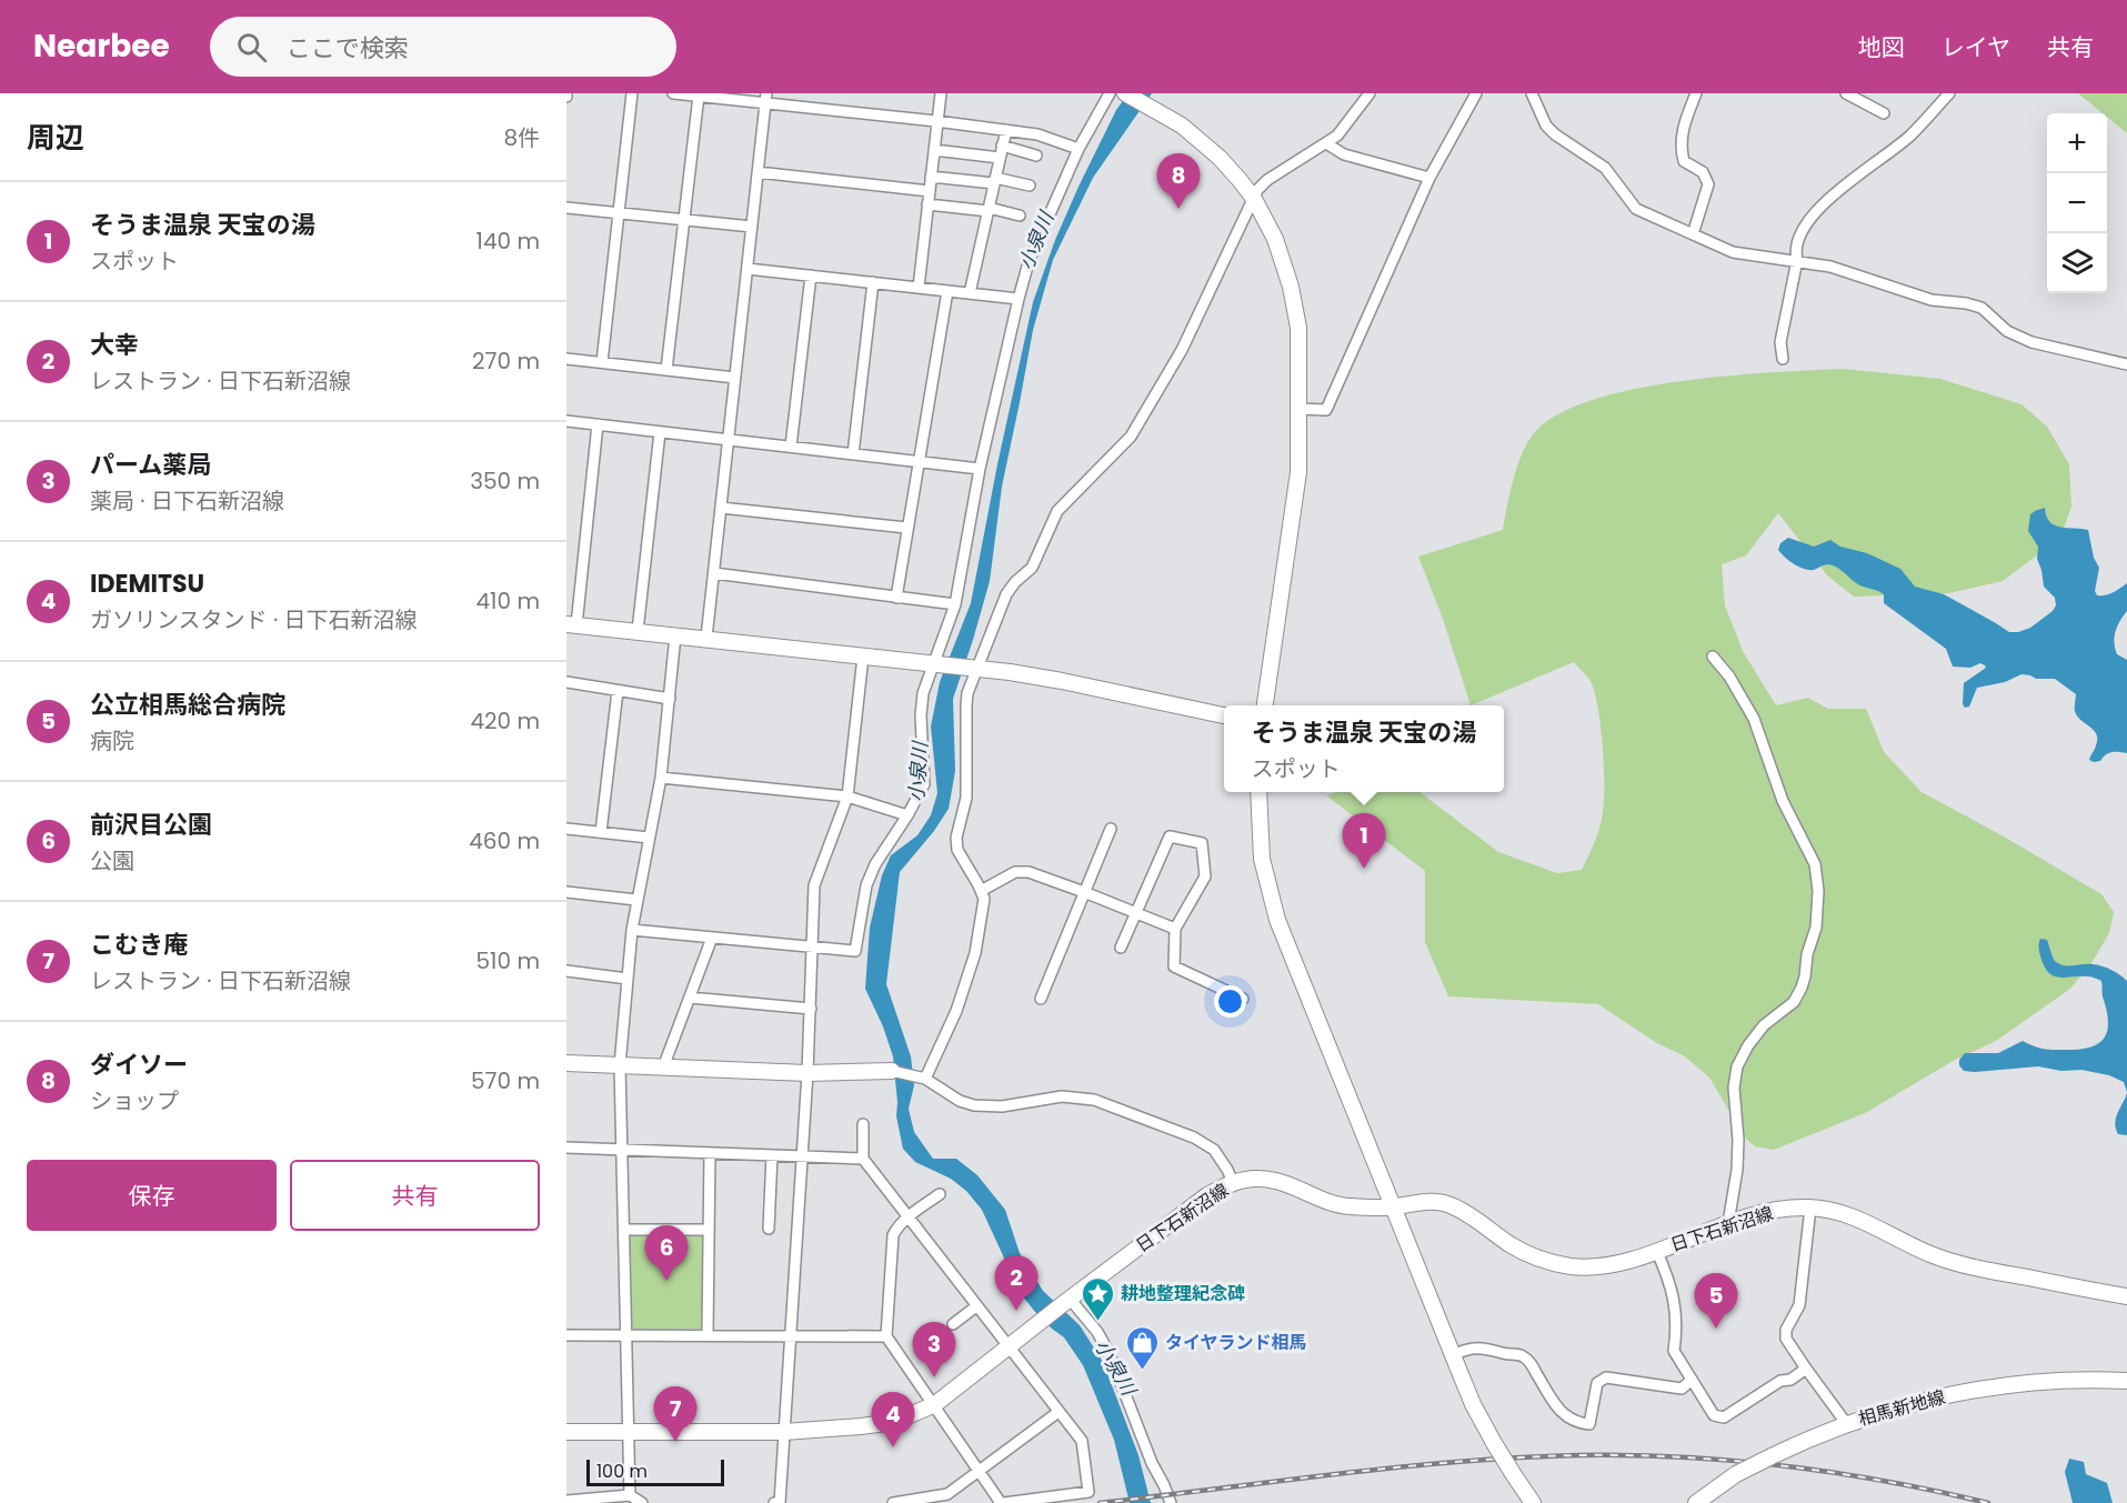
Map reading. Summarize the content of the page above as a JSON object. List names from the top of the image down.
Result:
{
  "streets": {
    "street": ["日下石新沼線", "相馬新地線"]
  },
  "water": ["小泉川"],
  "places": {
    "place": ["耕地整理紀念碑"],
    "shop": ["タイヤランド相馬"]
  },
  "scale_bar": "100 m",
  "page": {
    "header": "Nearbee",
    "search": "ここで検索",
    "nav": ["地図", "レイヤ", "共有"],
    "heading": ["周辺", "8件"],
    "map_buttons": ["+", "−"],
    "pins": [
      "8",
      "1",
      "6",
      "2",
      "5",
      "3",
      "7",
      "4"
    ],
    "list": [
      {
        "mark": "1",
        "name": "そうま温泉 天宝の湯",
        "note": "スポット",
        "value": "140 m"
      },
      {
        "mark": "2",
        "name": "大幸",
        "note": "レストラン · 日下石新沼線",
        "value": "270 m"
      },
      {
        "mark": "3",
        "name": "パーム薬局",
        "note": "薬局 · 日下石新沼線",
        "value": "350 m"
      },
      {
        "mark": "4",
        "name": "IDEMITSU",
        "note": "ガソリンスタンド · 日下石新沼線",
        "value": "410 m"
      },
      {
        "mark": "5",
        "name": "公立相馬総合病院",
        "note": "病院",
        "value": "420 m"
      },
      {
        "mark": "6",
        "name": "前沢目公園",
        "note": "公園",
        "value": "460 m"
      },
      {
        "mark": "7",
        "name": "こむき庵",
        "note": "レストラン · 日下石新沼線",
        "value": "510 m"
      },
      {
        "mark": "8",
        "name": "ダイソー",
        "note": "ショップ",
        "value": "570 m"
      }
    ],
    "popup": ["そうま温泉 天宝の湯", "スポット"],
    "buttons": ["保存", "共有"],
    "scale": "100 m"
  }
}
